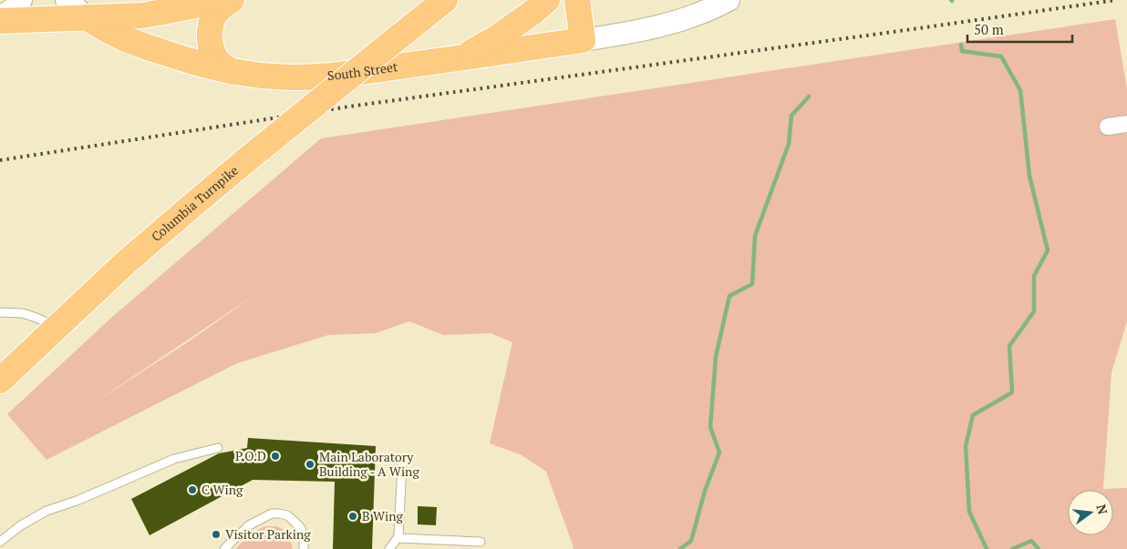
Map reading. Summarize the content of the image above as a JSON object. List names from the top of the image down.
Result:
{
  "streets": {
    "main road": ["South Street", "Columbia Turnpike"]
  },
  "places": [
    "P.O.D",
    "Main Laboratory Building - A Wing",
    "C Wing",
    "B Wing",
    "Visitor Parking"
  ],
  "scale_bar": "50 m",
  "north": "right"
}
